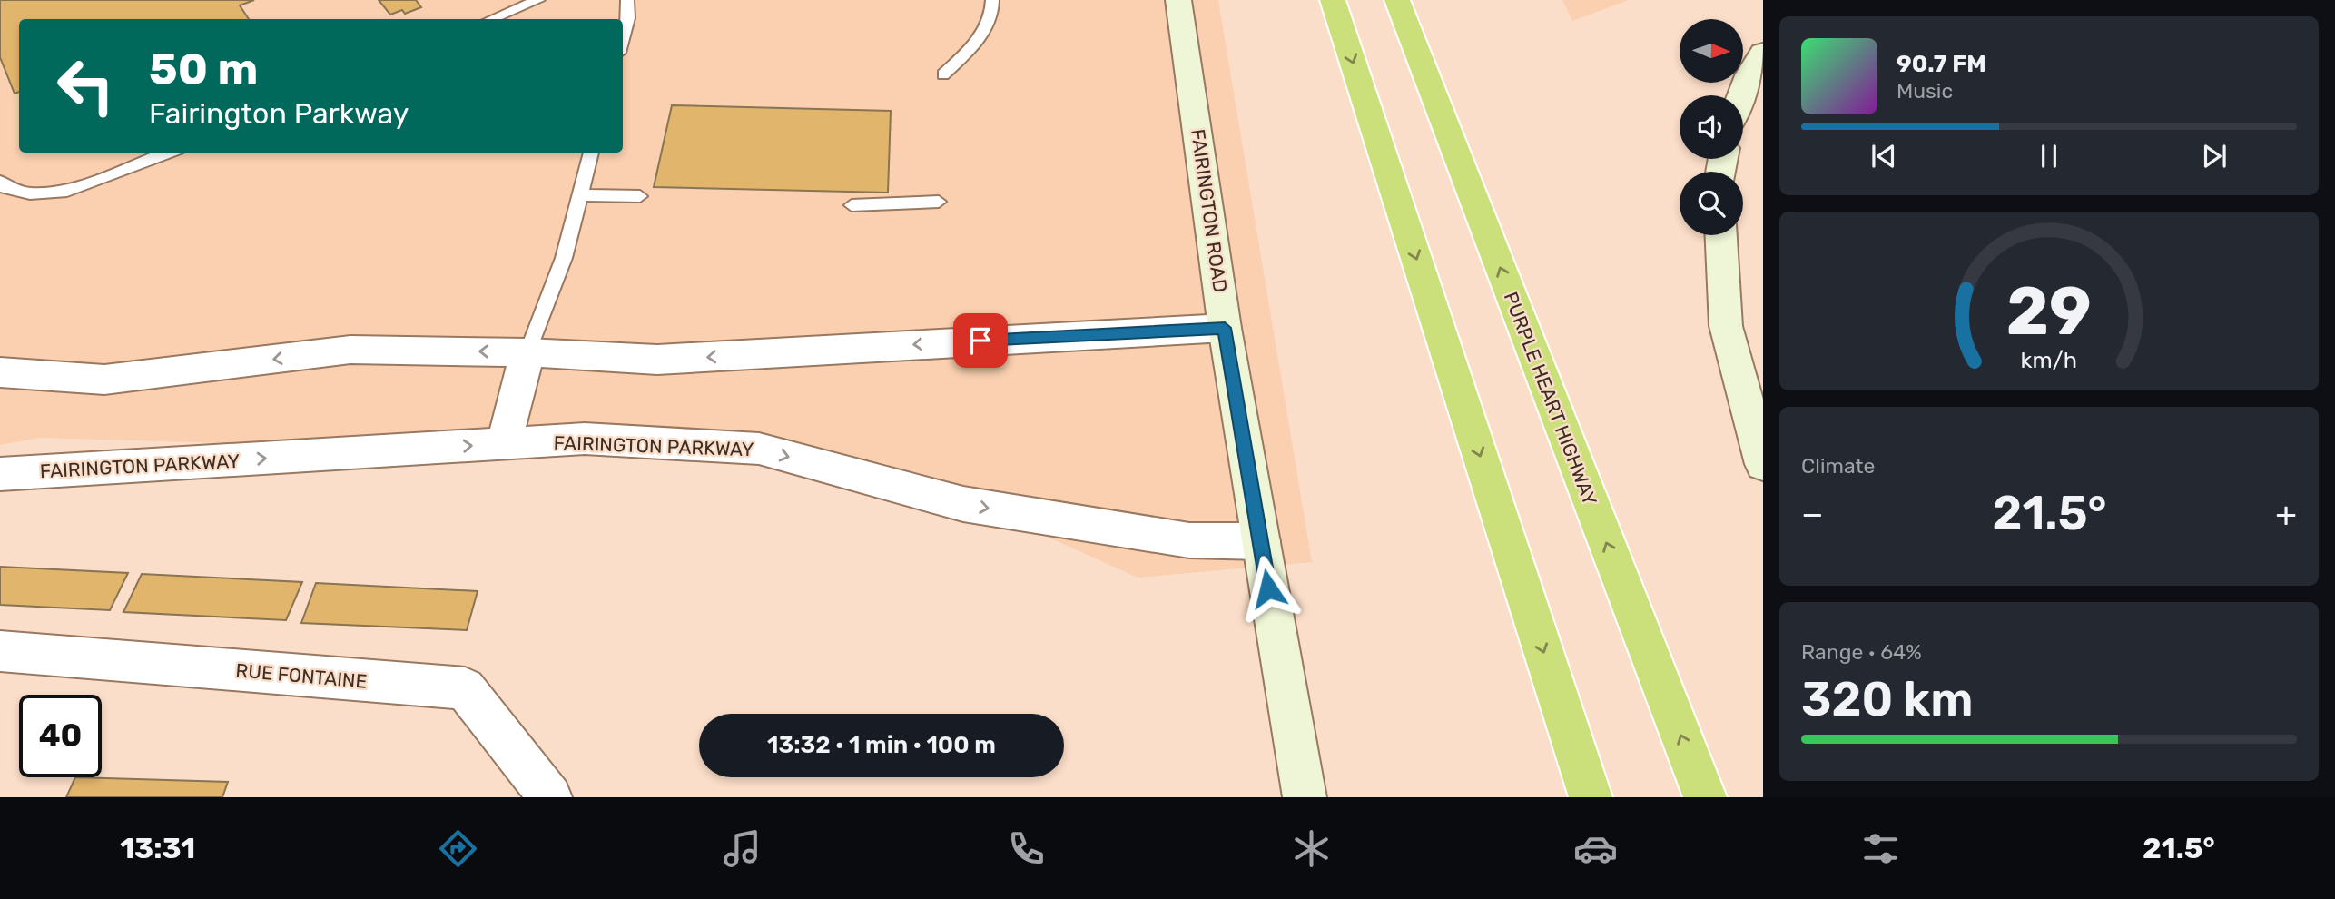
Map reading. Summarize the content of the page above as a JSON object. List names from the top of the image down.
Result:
{
  "streets": {
    "highway": ["PURPLE HEART HIGHWAY"],
    "street": ["FAIRINGTON ROAD", "FAIRINGTON PARKWAY", "RUE FONTAINE"]
  },
  "crossings": [
    ["FAIRINGTON ROAD", "FAIRINGTON PARKWAY"]
  ],
  "north": "right",
  "page": {
    "turn": ["50 m", "Fairington Parkway"],
    "song": ["90.7 FM", "Music"],
    "tile": [
      "Climate",
      ["Range · 64%", "320 km"]
    ],
    "heat": ["−", "21.5°", "+"],
    "limit": "40",
    "trip": "13:32 · 1 min · 100 m",
    "tabs": ["13:31", "21.5°"],
    "gauge": ["29", "km/h"]
  }
}
